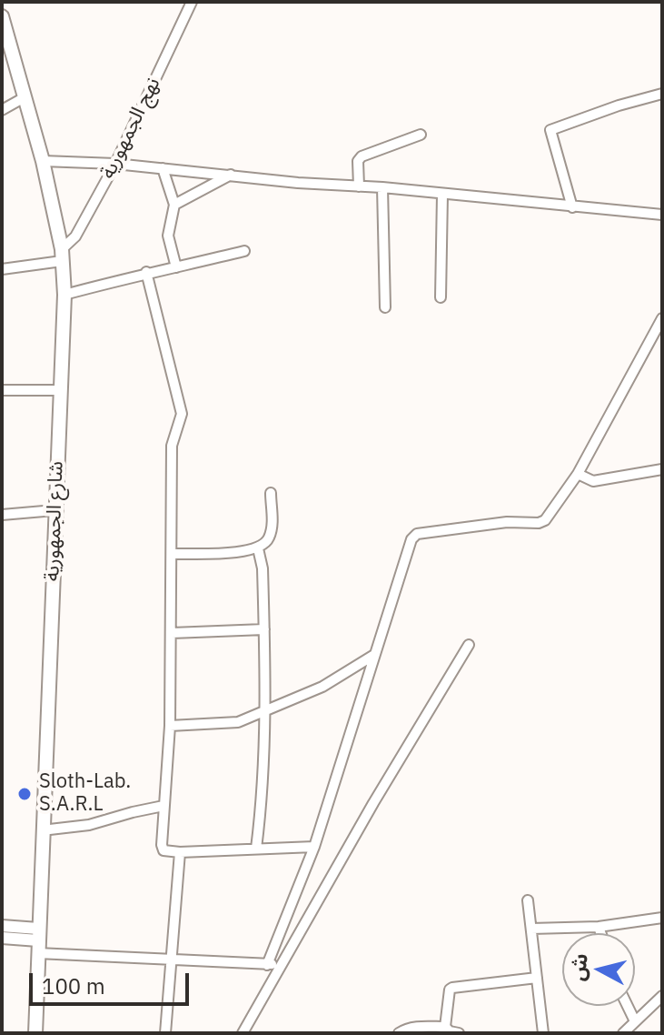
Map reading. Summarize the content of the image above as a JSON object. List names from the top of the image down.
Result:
{
  "streets": {
    "main road": ["شارع الجمهورية"],
    "street": ["نهج الجمهورية"]
  },
  "crossings": [
    ["نهج الجمهورية", "شارع الجمهورية"]
  ],
  "places": ["Sloth-Lab. S.A.R.L"],
  "scale_bar": "100 m",
  "north": "left"
}
